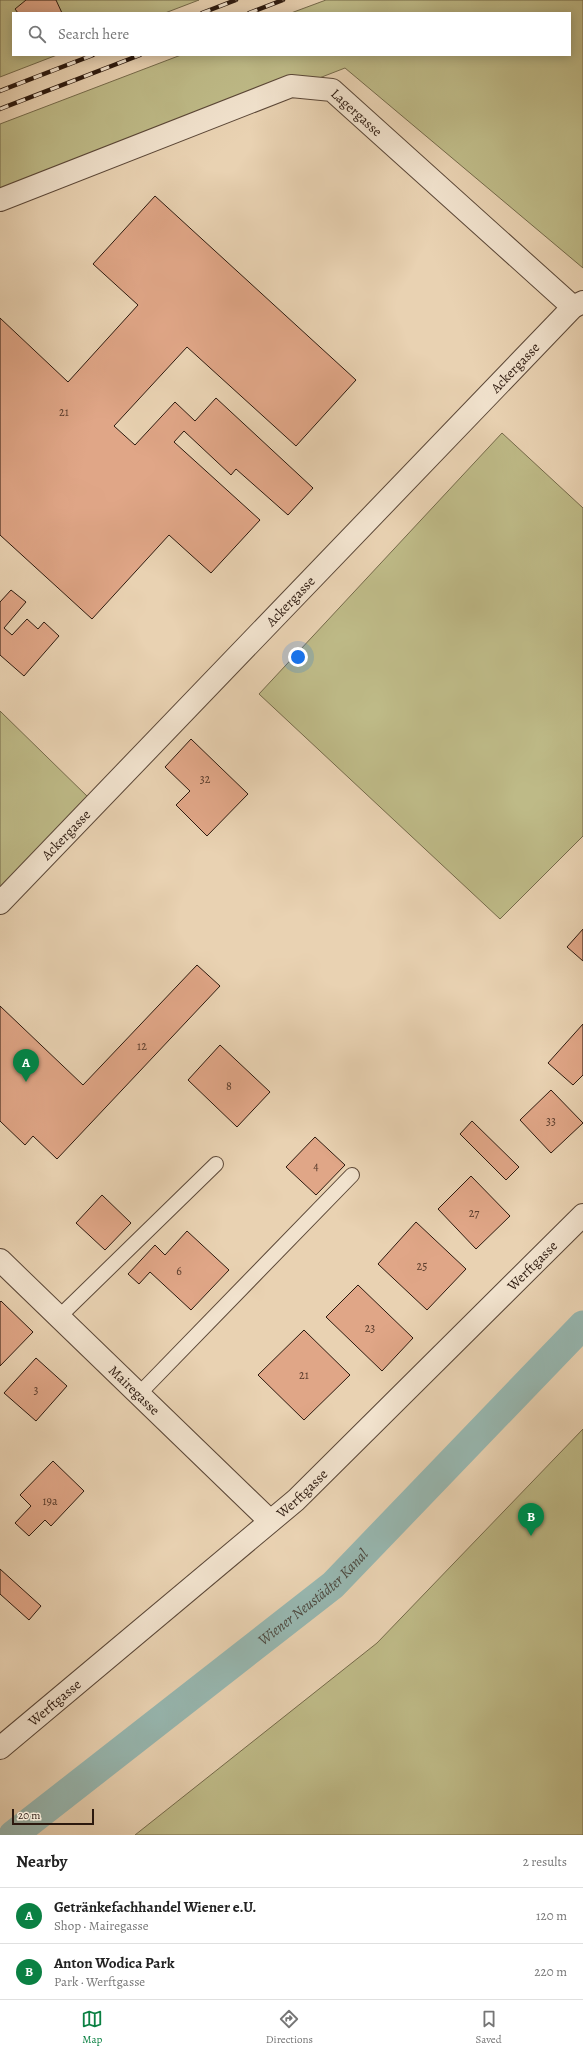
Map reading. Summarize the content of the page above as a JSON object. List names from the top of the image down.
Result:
{
  "streets": {
    "street": [
      "Lagergasse",
      "Ackergasse",
      "Werftgasse",
      "Mairegasse"
    ]
  },
  "crossings": [
    ["Lagergasse", "Ackergasse"],
    ["Werftgasse", "Mairegasse"]
  ],
  "water": ["Wiener Neustädter Kanal"],
  "house_numbers": [
    "21",
    "32",
    "12",
    "8",
    "33",
    "4",
    "27",
    "25",
    "6",
    "23",
    "21",
    "3",
    "19a"
  ],
  "scale_bar": "20 m",
  "page": {
    "search": "Search here",
    "pins": ["A", "B"],
    "scale": "20 m",
    "heading": ["Nearby", "2 results"],
    "list": [
      {
        "mark": "A",
        "name": "Getränkefachhandel Wiener e.U.",
        "note": "Shop · Mairegasse",
        "value": "120 m"
      },
      {
        "mark": "B",
        "name": "Anton Wodica Park",
        "note": "Park · Werftgasse",
        "value": "220 m"
      }
    ],
    "nav": ["Map", "Directions", "Saved"]
  }
}
